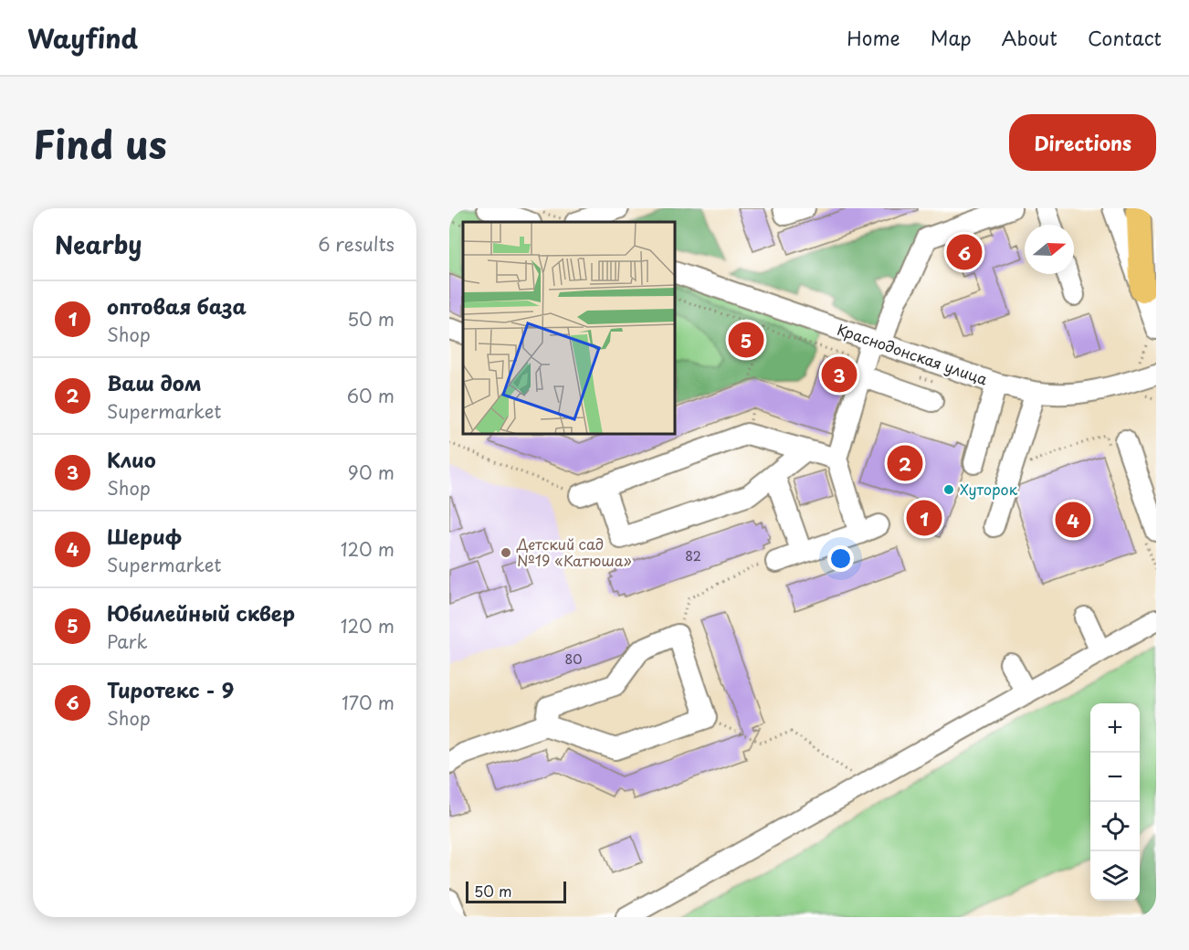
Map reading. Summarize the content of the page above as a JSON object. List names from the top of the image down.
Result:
{
  "streets": {
    "street": ["Краснодонская улица"]
  },
  "places": ["Хуторок", "Детский сад №19 «Катюша»"],
  "house_numbers": ["82", "80"],
  "scale_bar": "50 m",
  "north": "right",
  "page": {
    "header": "Wayfind",
    "nav": [
      "Home",
      "Map",
      "About",
      "Contact"
    ],
    "title": "Find us",
    "buttons": "Directions",
    "heading": ["Nearby", "6 results"],
    "pins": [
      "6",
      "5",
      "3",
      "2",
      "1",
      "4"
    ],
    "list": [
      {
        "mark": "1",
        "name": "оптовая база",
        "note": "Shop",
        "value": "50 m"
      },
      {
        "mark": "2",
        "name": "Ваш дом",
        "note": "Supermarket",
        "value": "60 m"
      },
      {
        "mark": "3",
        "name": "Клио",
        "note": "Shop",
        "value": "90 m"
      },
      {
        "mark": "4",
        "name": "Шериф",
        "note": "Supermarket",
        "value": "120 m"
      },
      {
        "mark": "5",
        "name": "Юбилейный сквер",
        "note": "Park",
        "value": "120 m"
      },
      {
        "mark": "6",
        "name": "Тиротекс - 9",
        "note": "Shop",
        "value": "170 m"
      }
    ],
    "map_buttons": ["+", "−"],
    "scale": "50 m"
  }
}
